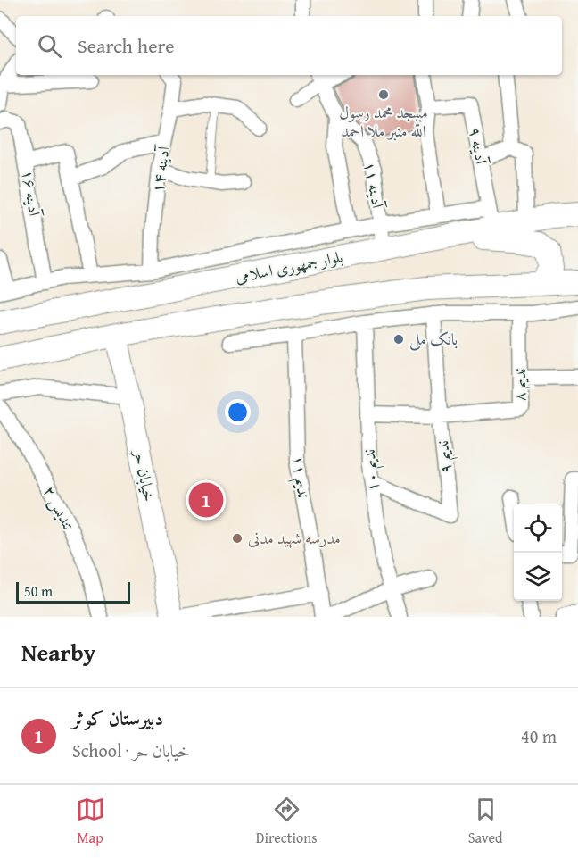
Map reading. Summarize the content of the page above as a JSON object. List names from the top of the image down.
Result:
{
  "streets": {
    "main road": ["بلوار جمهوری اسلامی", "خیابان حر"],
    "street": [
      "آدینه ۹",
      "آدینه ۱۴",
      "آدینه ۱۱",
      "آدینه ۱۶",
      "ندیم ۸",
      "ندیم ۹",
      "ندیم ۱۰",
      "ندیم ۱۱",
      "تندیس ۲"
    ]
  },
  "crossings": [
    ["آدینه ۹", "بلوار جمهوری اسلامی"],
    ["آدینه ۱۱", "بلوار جمهوری اسلامی"],
    ["ندیم ۸", "ندیم ۹"],
    ["ندیم ۹", "ندیم ۱۰"]
  ],
  "places": ["مسجد محمد رسول الله منبر ملا احمد", "بانک ملی", "مدرسه شهید مدنی"],
  "scale_bar": "50 m",
  "page": {
    "search": "Search here",
    "pins": "1",
    "scale": "50 m",
    "heading": "Nearby",
    "list": [
      {
        "mark": "1",
        "name": "دبیرستان کوثر",
        "note": "School · خیابان حر",
        "value": "40 m"
      }
    ],
    "nav": ["Map", "Directions", "Saved"]
  }
}
